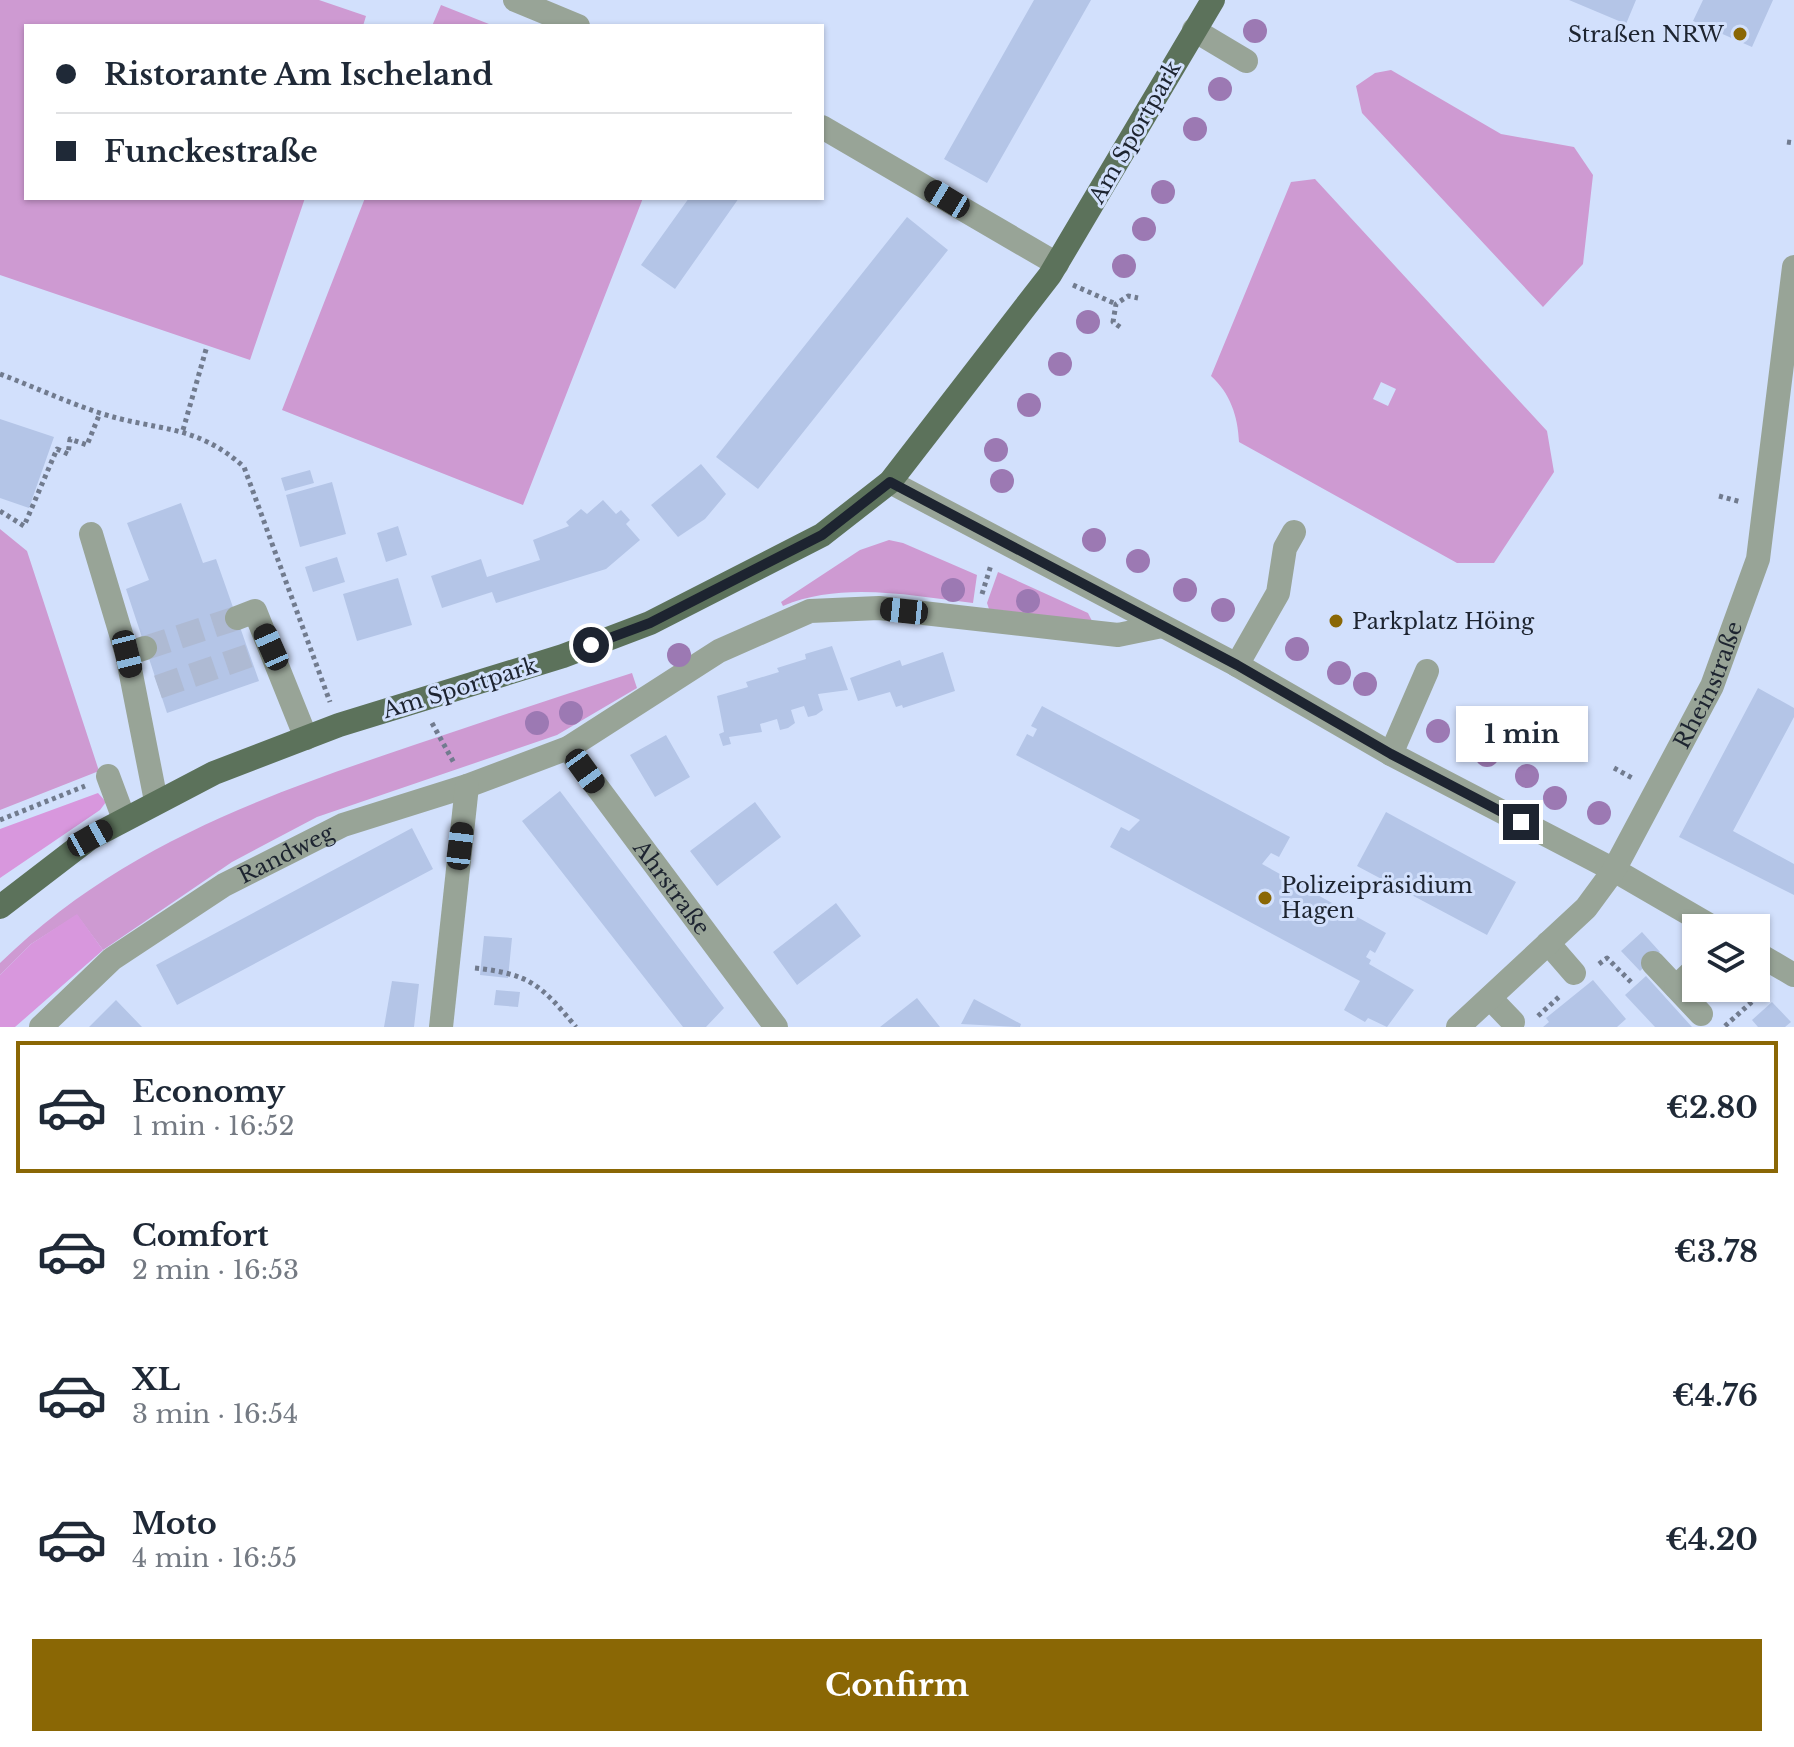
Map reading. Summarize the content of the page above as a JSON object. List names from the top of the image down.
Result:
{
  "streets": {
    "main road": ["Am Sportpark"],
    "street": ["Rheinstraße", "Randweg", "Ahrstraße"]
  },
  "crossings": [
    ["Randweg", "Ahrstraße"]
  ],
  "places": ["Straßen NRW", "Parkplatz Höing", "Polizeipräsidium Hagen"],
  "page": {
    "banner": ["Ristorante Am Ischeland", "Funckestraße"],
    "bubble": "1 min",
    "list": [
      {
        "name": "Economy",
        "note": "1 min · 16:52",
        "value": "€2.80"
      },
      {
        "name": "Comfort",
        "note": "2 min · 16:53",
        "value": "€3.78"
      },
      {
        "name": "XL",
        "note": "3 min · 16:54",
        "value": "€4.76"
      },
      {
        "name": "Moto",
        "note": "4 min · 16:55",
        "value": "€4.20"
      }
    ],
    "buttons": "Confirm"
  }
}
